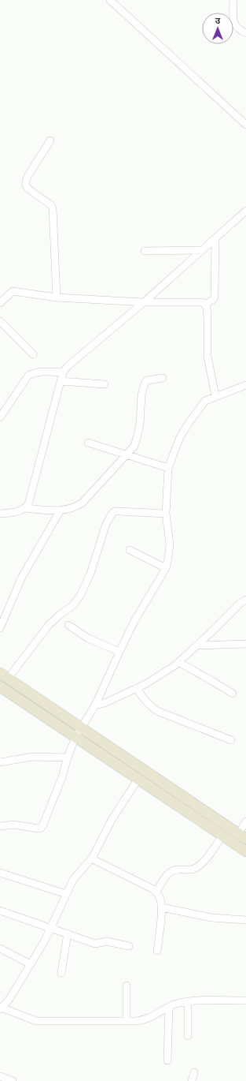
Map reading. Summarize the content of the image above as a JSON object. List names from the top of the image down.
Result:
{
  "north": "top"
}
